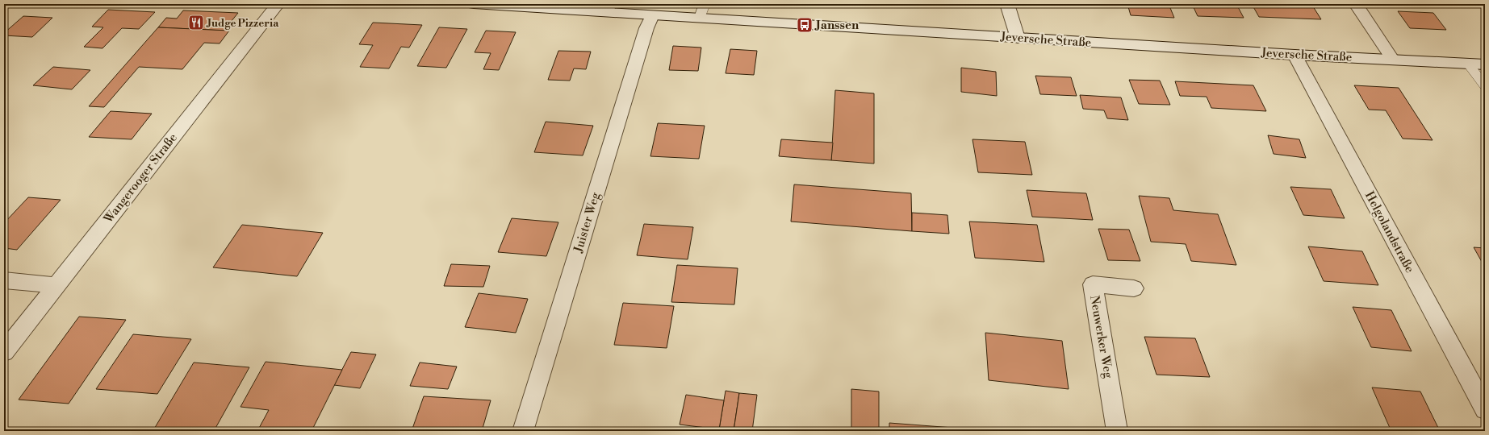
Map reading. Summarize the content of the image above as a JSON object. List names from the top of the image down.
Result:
{
  "streets": {
    "street": [
      "Jeversche Straße",
      "Wangerooger Straße",
      "Juister Weg",
      "Helgolandstraße",
      "Neuwerker Weg"
    ]
  },
  "crossings": [
    ["Jeversche Straße", "Juister Weg"],
    ["Jeversche Straße", "Helgolandstraße"]
  ],
  "places": {
    "restaurant": ["Judge Pizzeria"],
    "bus stop": ["Janssen"]
  }
}
